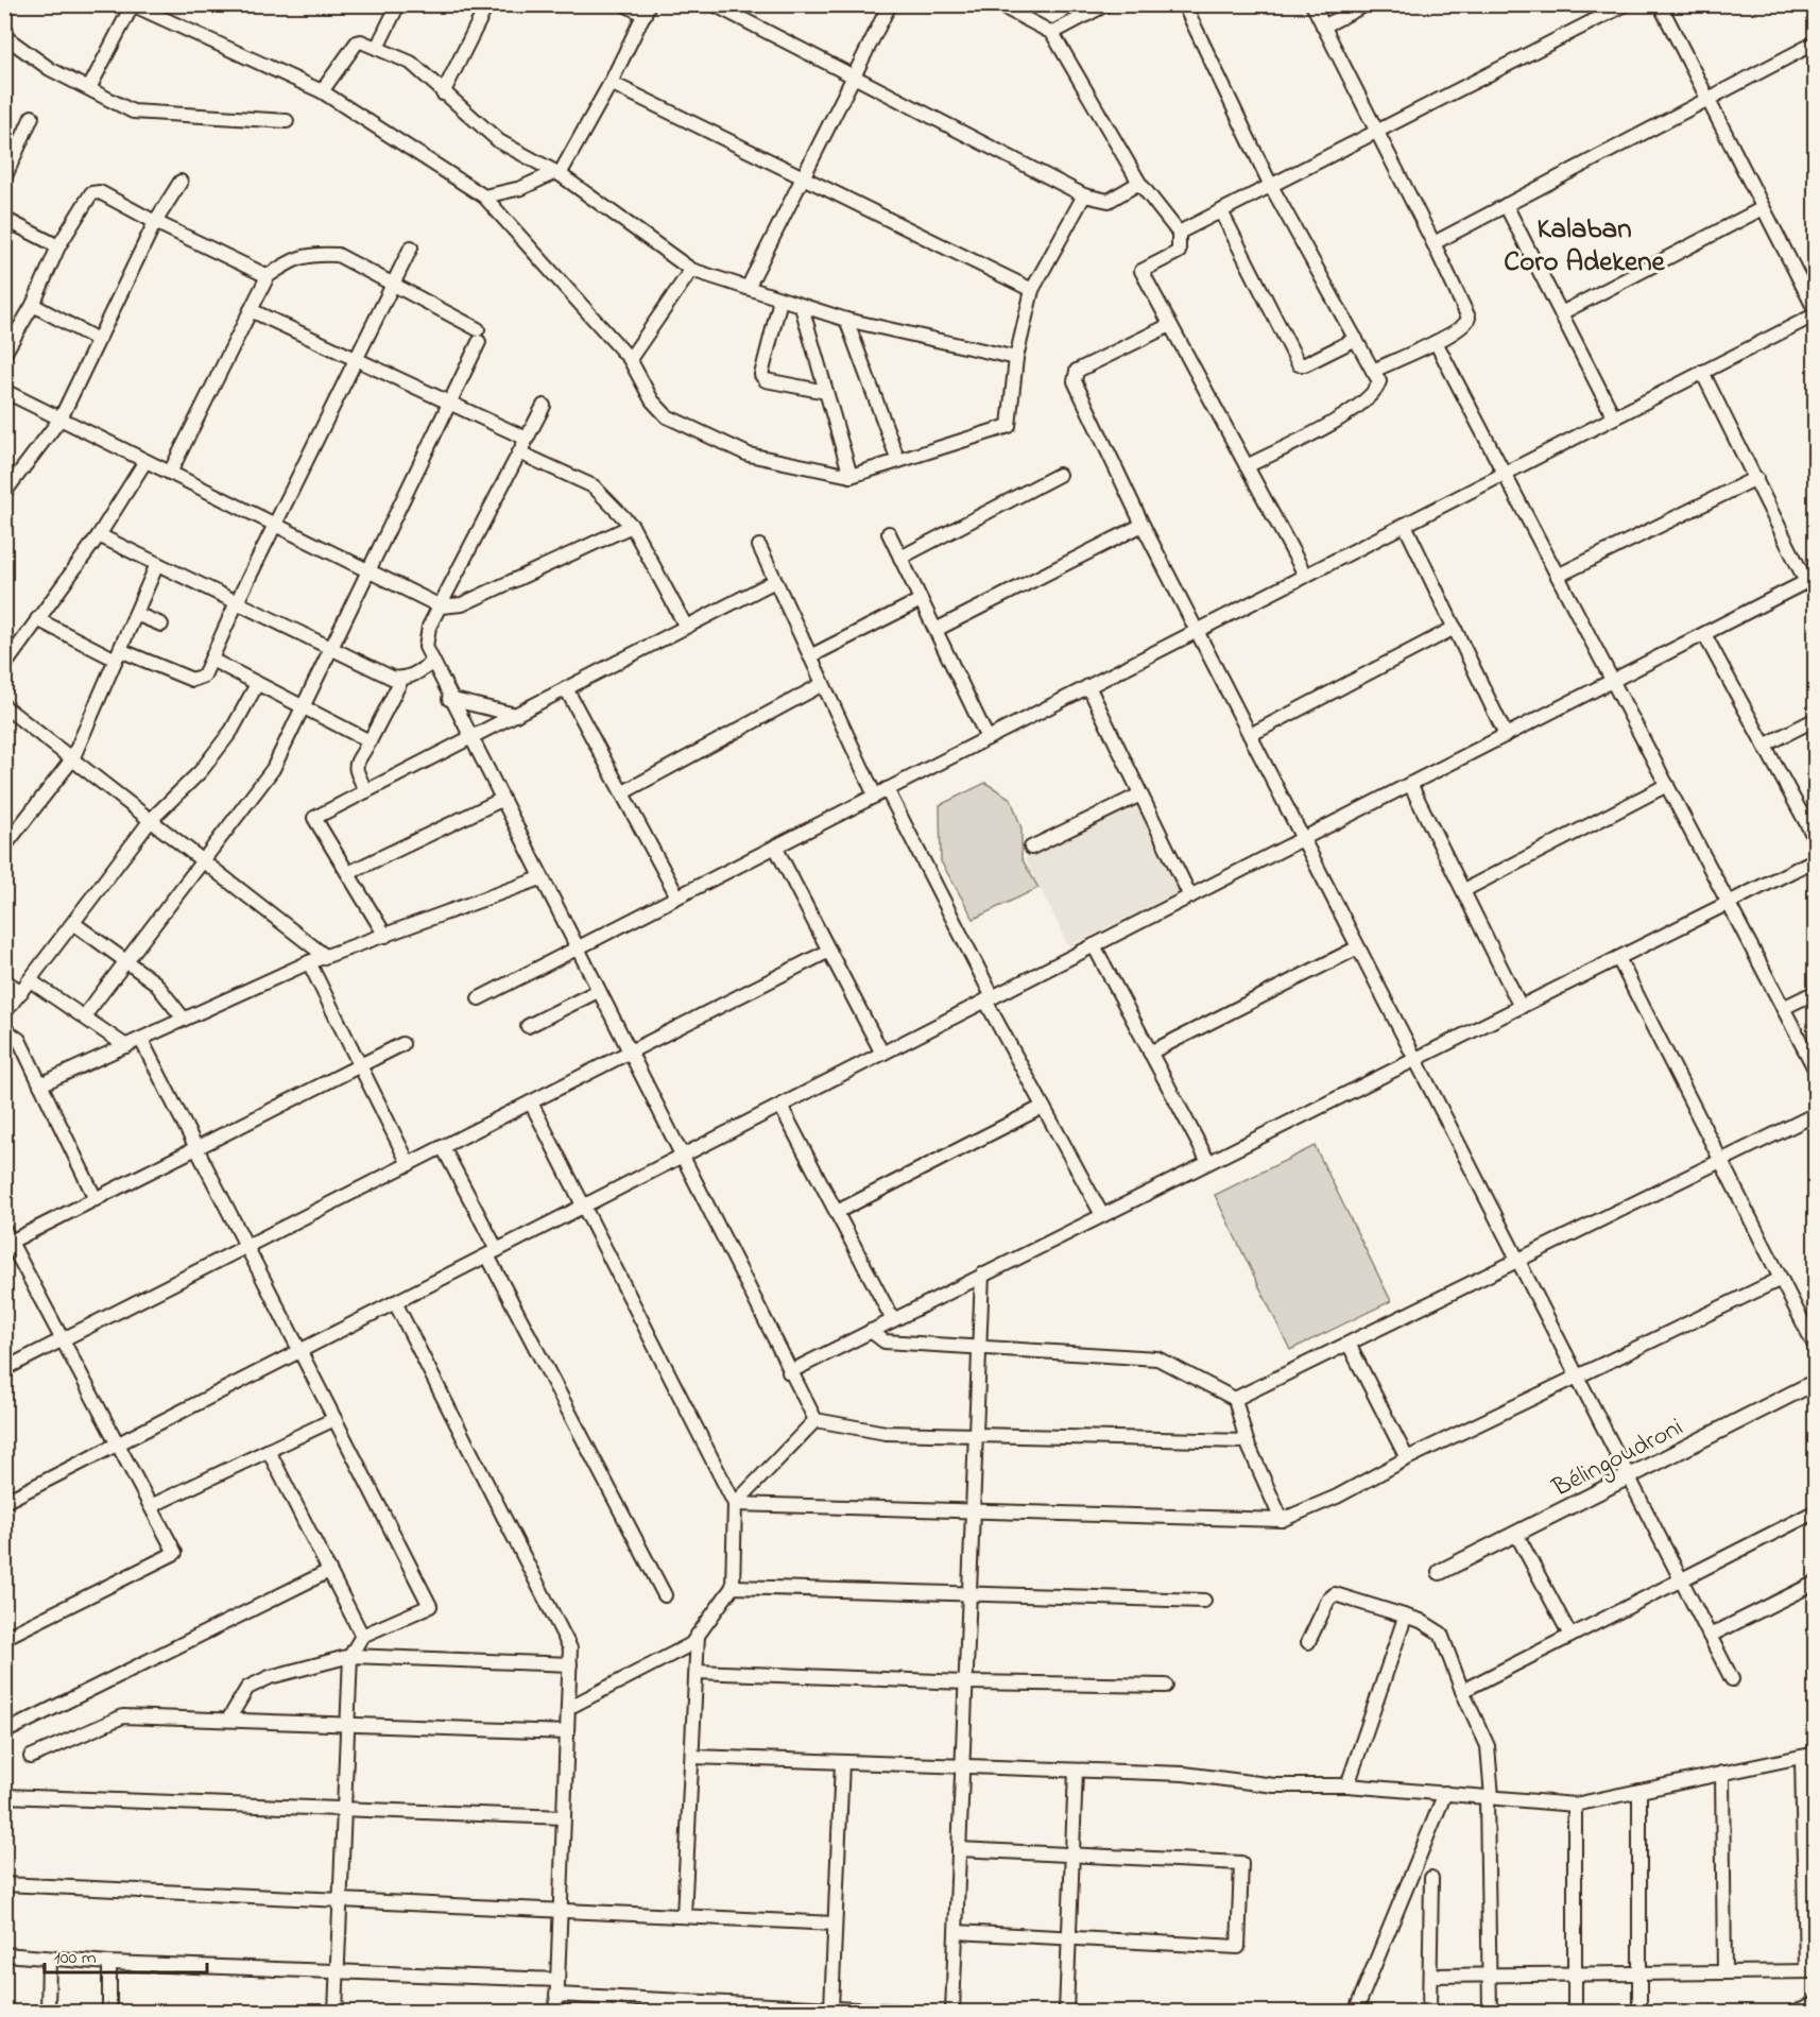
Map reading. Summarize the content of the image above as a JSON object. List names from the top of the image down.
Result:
{
  "streets": {
    "street": ["Bélingoudroni"]
  },
  "districts": ["Kalaban Coro Adekene"],
  "scale_bar": "100 m"
}
